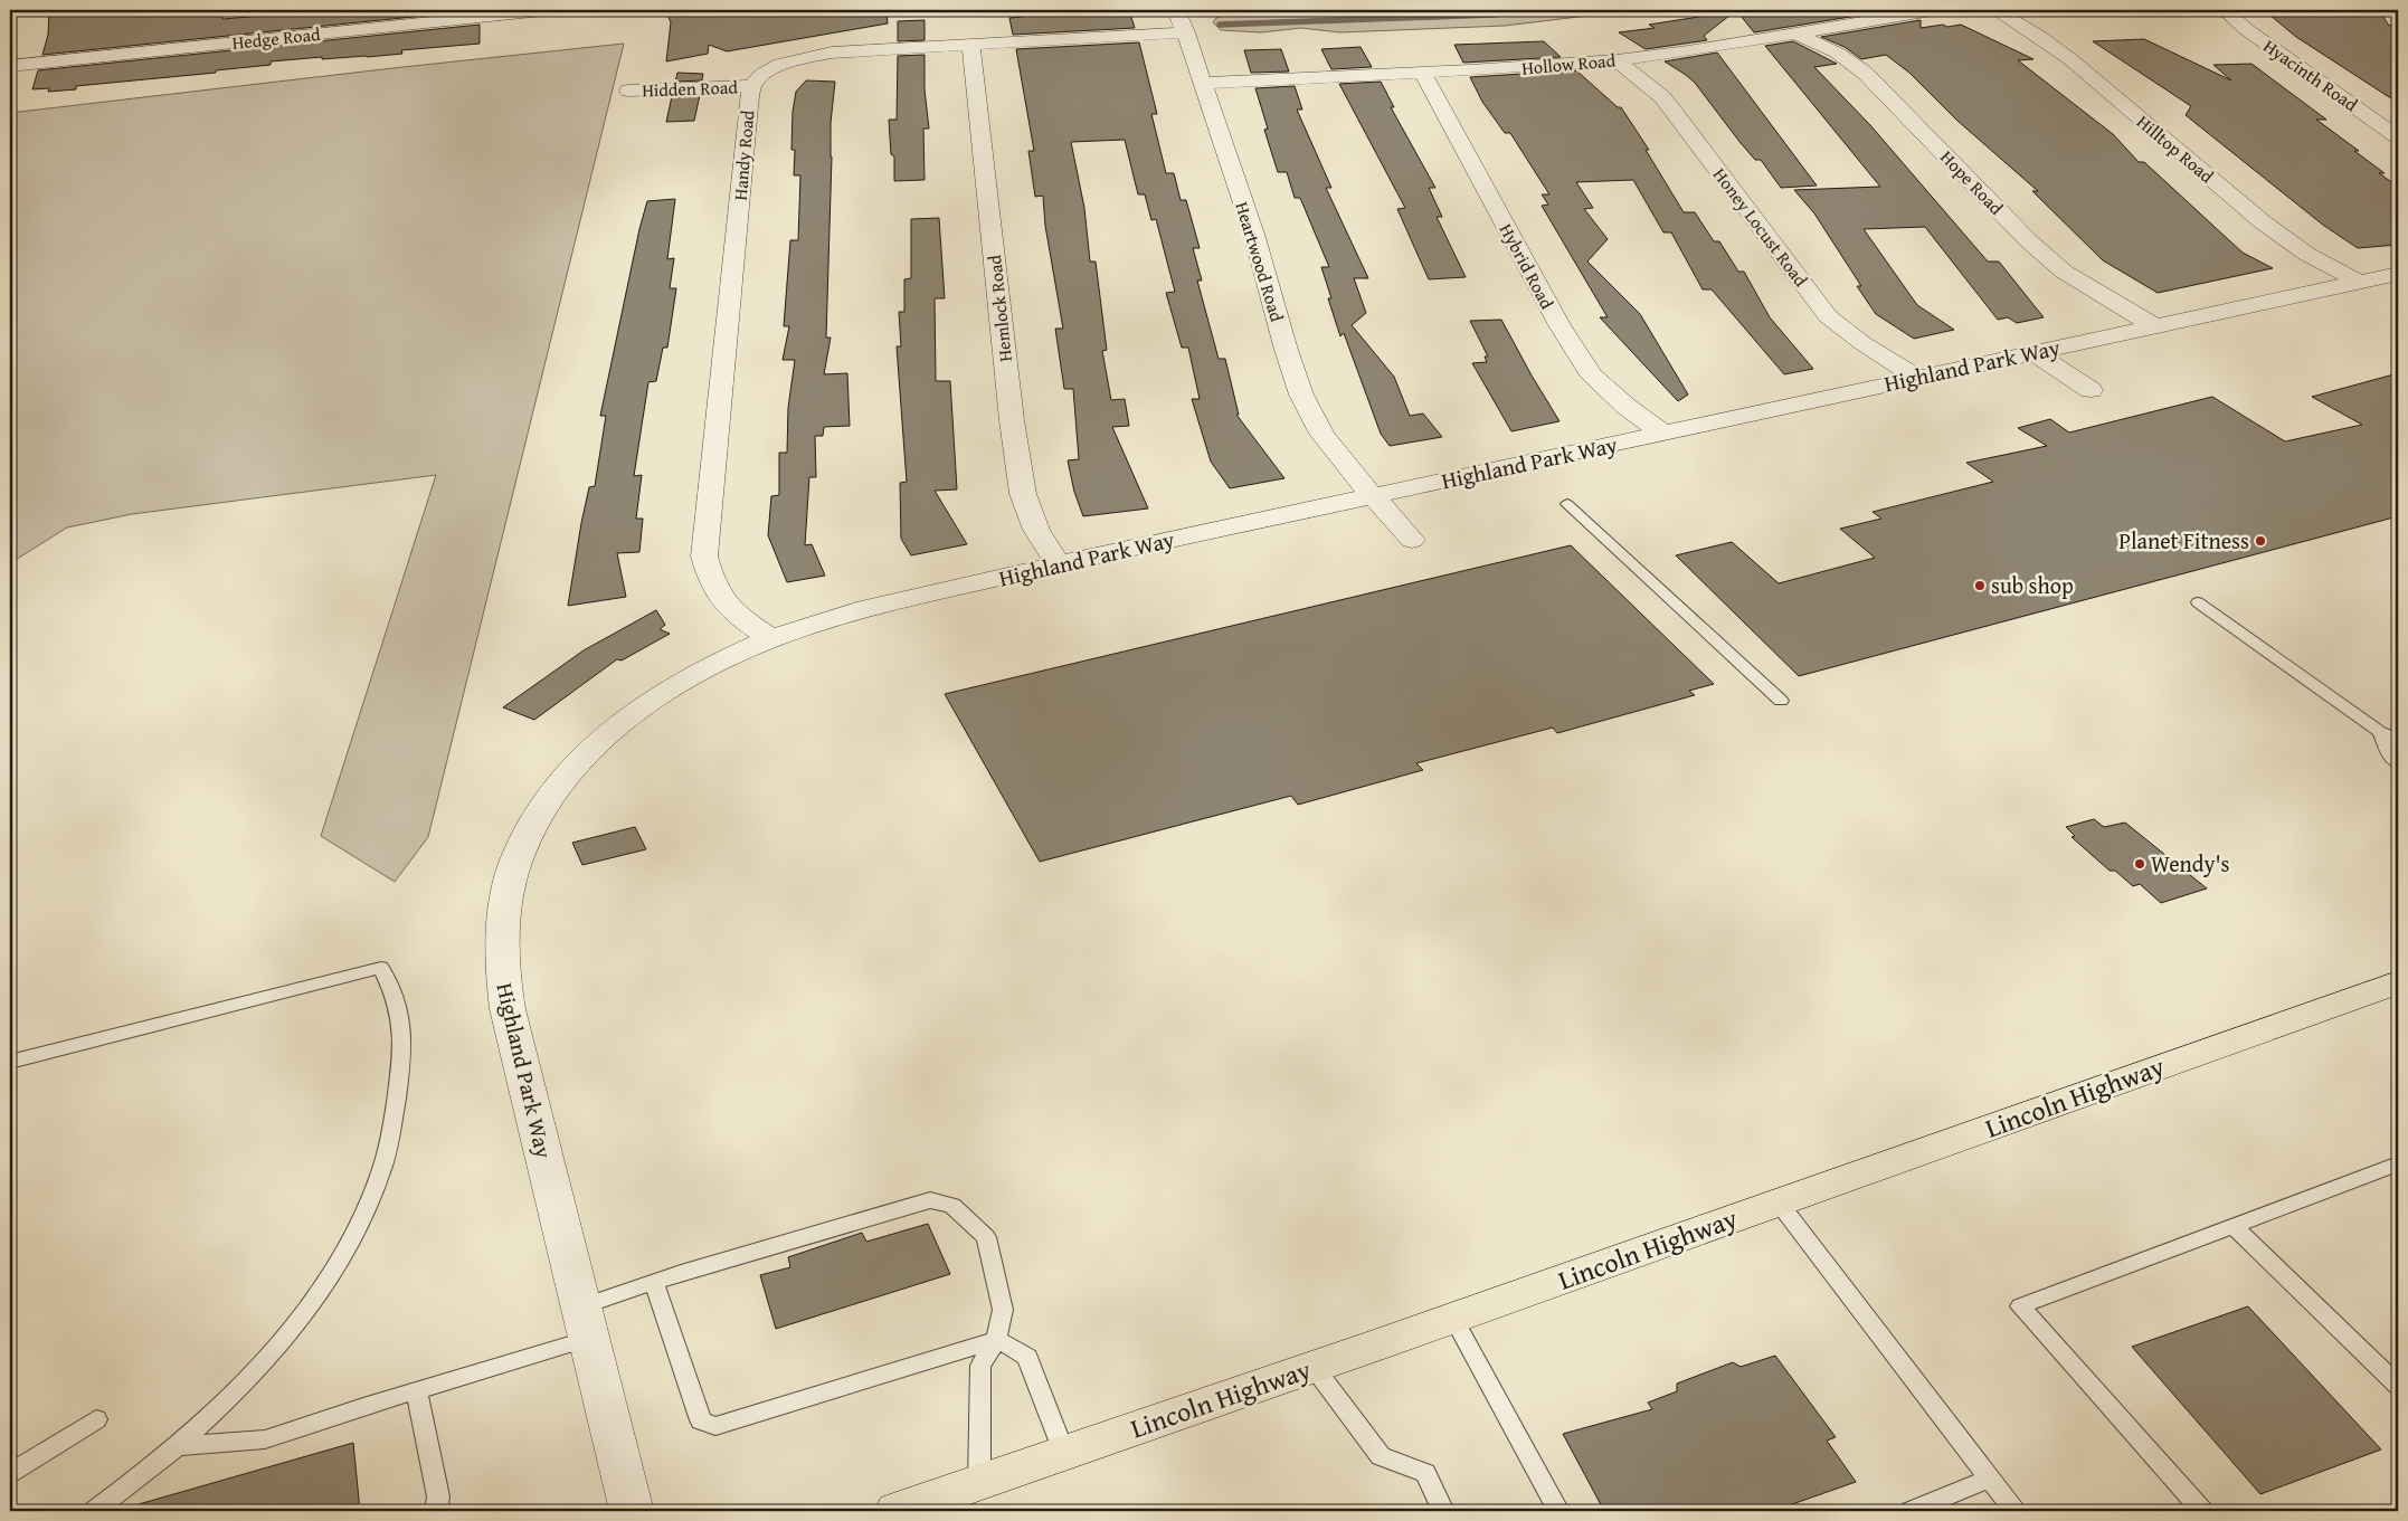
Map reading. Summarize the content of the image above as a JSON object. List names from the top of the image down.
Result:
{
  "streets": {
    "main road": ["Lincoln Highway"],
    "street": [
      "Hedge Road",
      "Hollow Road",
      "Hyacinth Road",
      "Hidden Road",
      "Hilltop Road",
      "Handy Road",
      "Hope Road",
      "Honey Locust Road",
      "Heartwood Road",
      "Hybrid Road",
      "Hemlock Road",
      "Highland Park Way"
    ]
  },
  "crossings": [
    ["Hollow Road", "Hope Road"],
    ["Hollow Road", "Honey Locust Road"],
    ["Hollow Road", "Heartwood Road"],
    ["Hollow Road", "Hybrid Road"],
    ["Hidden Road", "Handy Road"],
    ["Hilltop Road", "Highland Park Way"],
    ["Handy Road", "Heartwood Road"],
    ["Handy Road", "Hemlock Road"],
    ["Handy Road", "Highland Park Way"],
    ["Hope Road", "Highland Park Way"],
    ["Honey Locust Road", "Highland Park Way"],
    ["Heartwood Road", "Highland Park Way"],
    ["Hybrid Road", "Highland Park Way"],
    ["Hemlock Road", "Highland Park Way"]
  ],
  "places": ["Planet Fitness", "sub shop", "Wendy's"]
}
